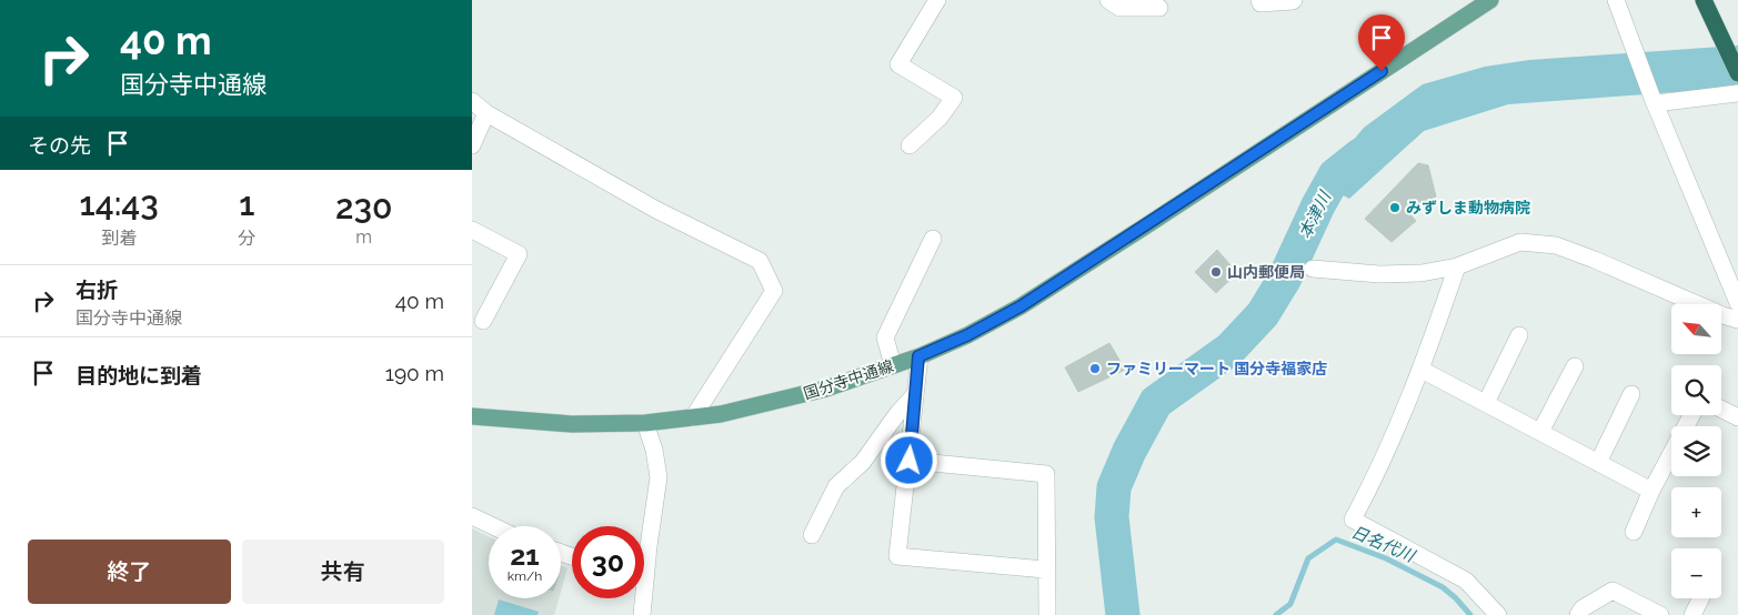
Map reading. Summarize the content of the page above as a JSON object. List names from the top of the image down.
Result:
{
  "streets": {
    "main road": ["国分寺中通線"]
  },
  "water": ["本津川", "日名代川"],
  "places": ["みずしま動物病院", "山内郵便局", "ファミリーマート 国分寺福家店"],
  "north": "top left",
  "page": {
    "turn": ["40 m", "国分寺中通線"],
    "then": "その先",
    "eta": [
      "14:43",
      "到着",
      "1",
      "分",
      "230",
      "m"
    ],
    "list": [
      {
        "name": "右折",
        "note": "国分寺中通線",
        "value": "40 m"
      },
      {
        "name": "目的地に到着",
        "value": "190 m"
      }
    ],
    "map_buttons": ["+", "−"],
    "speed": "21 km/h",
    "limit": "30",
    "buttons": ["終了", "共有"]
  }
}
